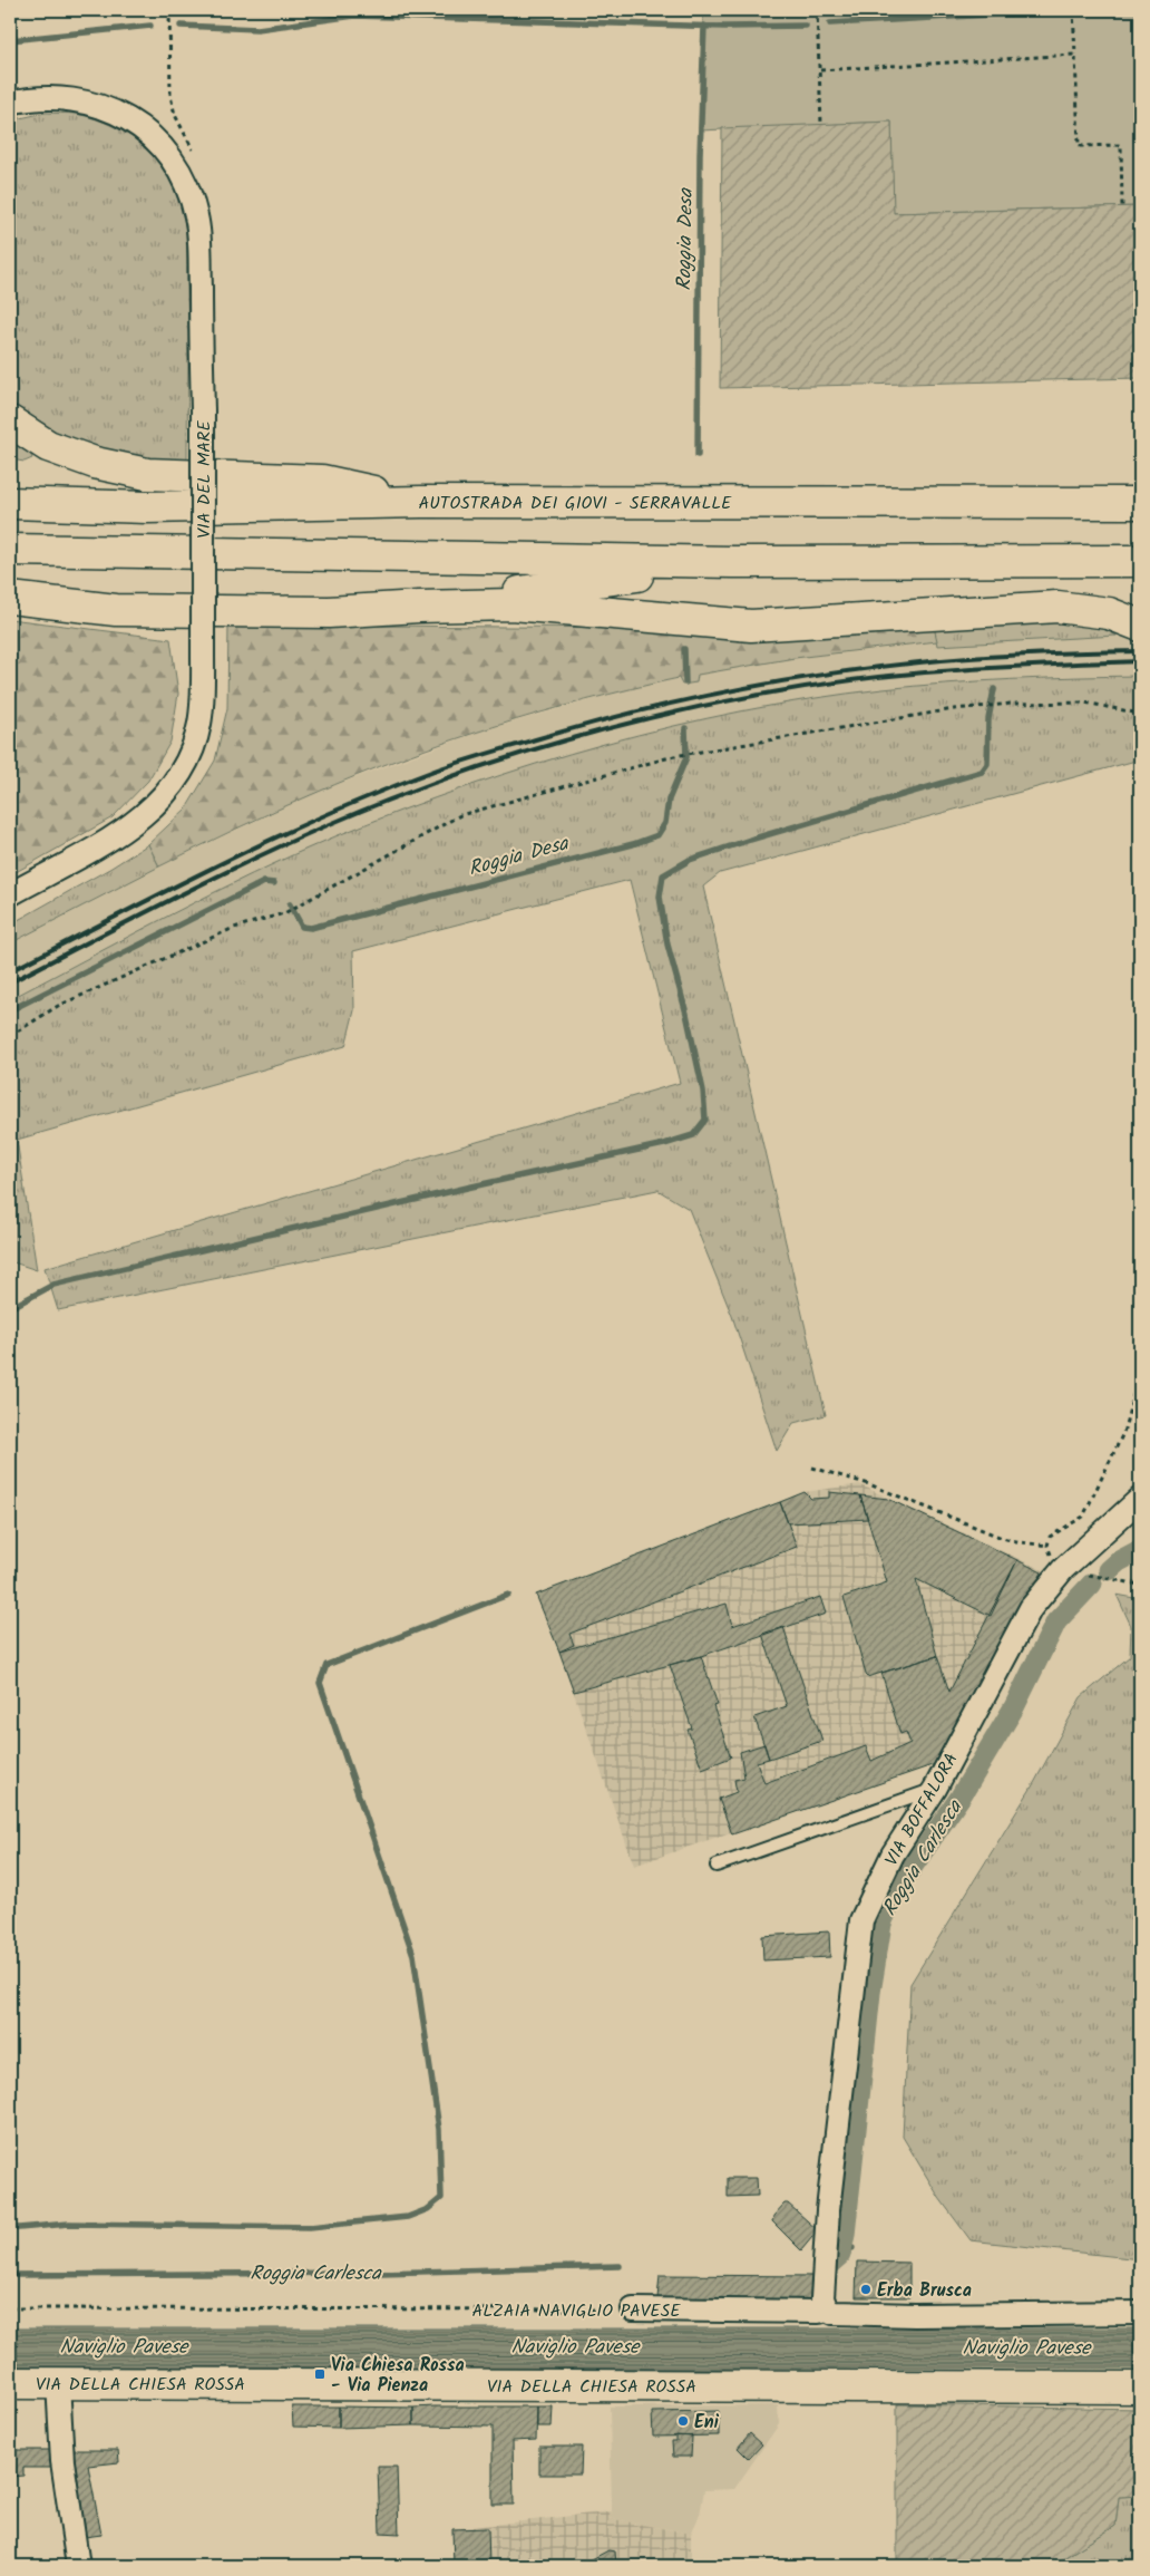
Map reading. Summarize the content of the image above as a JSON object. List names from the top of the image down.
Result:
{
  "streets": {
    "main road": ["AUTOSTRADA DEI GIOVI - SERRAVALLE", "VIA DELLA CHIESA ROSSA"],
    "street": ["VIA DEL MARE", "VIA BOFFALORA", "ALZAIA NAVIGLIO PAVESE"]
  },
  "crossings": [
    ["VIA BOFFALORA", "ALZAIA NAVIGLIO PAVESE"]
  ],
  "water": ["Roggia Desa", "Roggia Carlesca", "Naviglio Pavese"],
  "places": {
    "other": ["Erba Brusca", "Eni"],
    "transit": ["Via Chiesa Rossa - Via Pienza"]
  }
}
